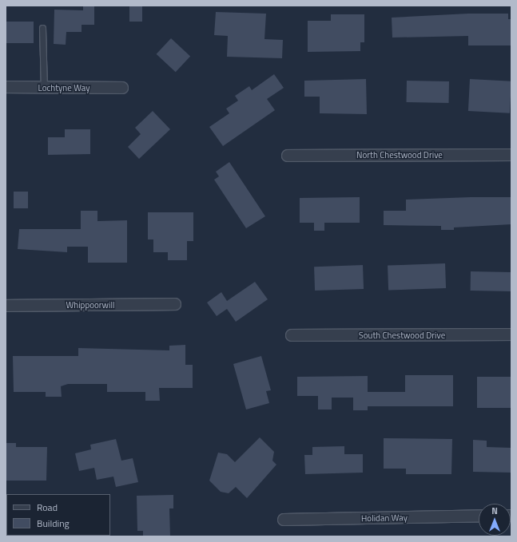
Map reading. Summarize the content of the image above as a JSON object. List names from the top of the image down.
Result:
{
  "streets": {
    "street": [
      "Lochtyne Way",
      "North Chestwood Drive",
      "Whippoorwill",
      "South Chestwood Drive",
      "Holidan Way"
    ]
  },
  "legend": ["Road", "Building"],
  "north": "top"
}
